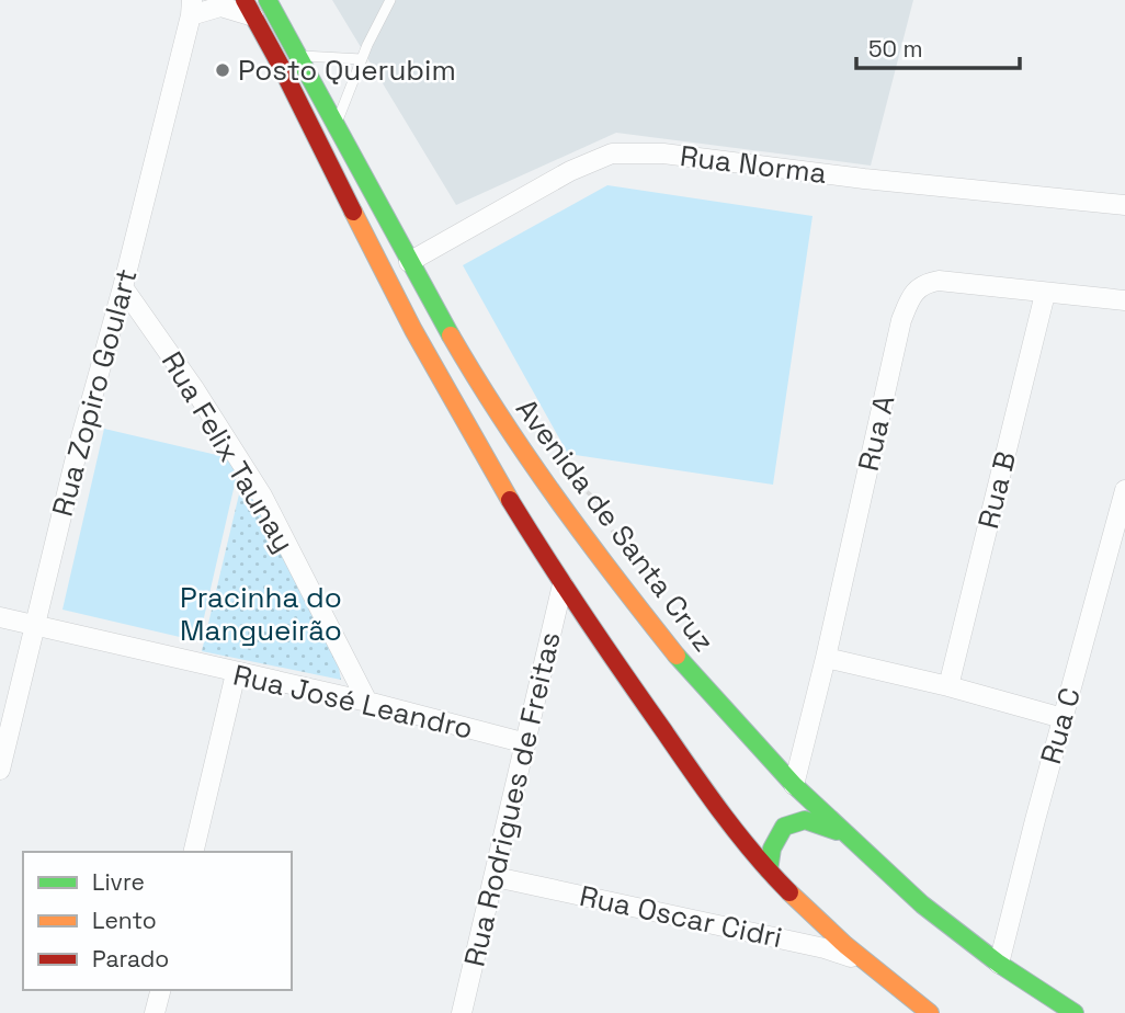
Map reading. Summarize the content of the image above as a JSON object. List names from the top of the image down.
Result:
{
  "streets": {
    "main road": ["Avenida de Santa Cruz"],
    "street": [
      "Rua Norma",
      "Rua Zopiro Goulart",
      "Rua A",
      "Rua Felix Taunay",
      "Rua B",
      "Rua José Leandro",
      "Rua C",
      "Rua Rodrigues de Freitas",
      "Rua Oscar Cidri"
    ]
  },
  "crossings": [
    ["Rua Norma", "Avenida de Santa Cruz"],
    ["Rua Zopiro Goulart", "Rua Felix Taunay"],
    ["Rua Zopiro Goulart", "Avenida de Santa Cruz"],
    ["Rua Zopiro Goulart", "Rua José Leandro"],
    ["Rua A", "Rua B"],
    ["Rua A", "Avenida de Santa Cruz"],
    ["Rua Felix Taunay", "Rua José Leandro"],
    ["Avenida de Santa Cruz", "Rua C"],
    ["Avenida de Santa Cruz", "Rua Rodrigues de Freitas"],
    ["Avenida de Santa Cruz", "Rua Oscar Cidri"],
    ["Rua José Leandro", "Rua Rodrigues de Freitas"],
    ["Rua Rodrigues de Freitas", "Rua Oscar Cidri"]
  ],
  "parks": ["Pracinha do Mangueirão"],
  "places": ["Posto Querubim"],
  "legend": ["Livre", "Lento", "Parado"],
  "scale_bar": "50 m"
}
